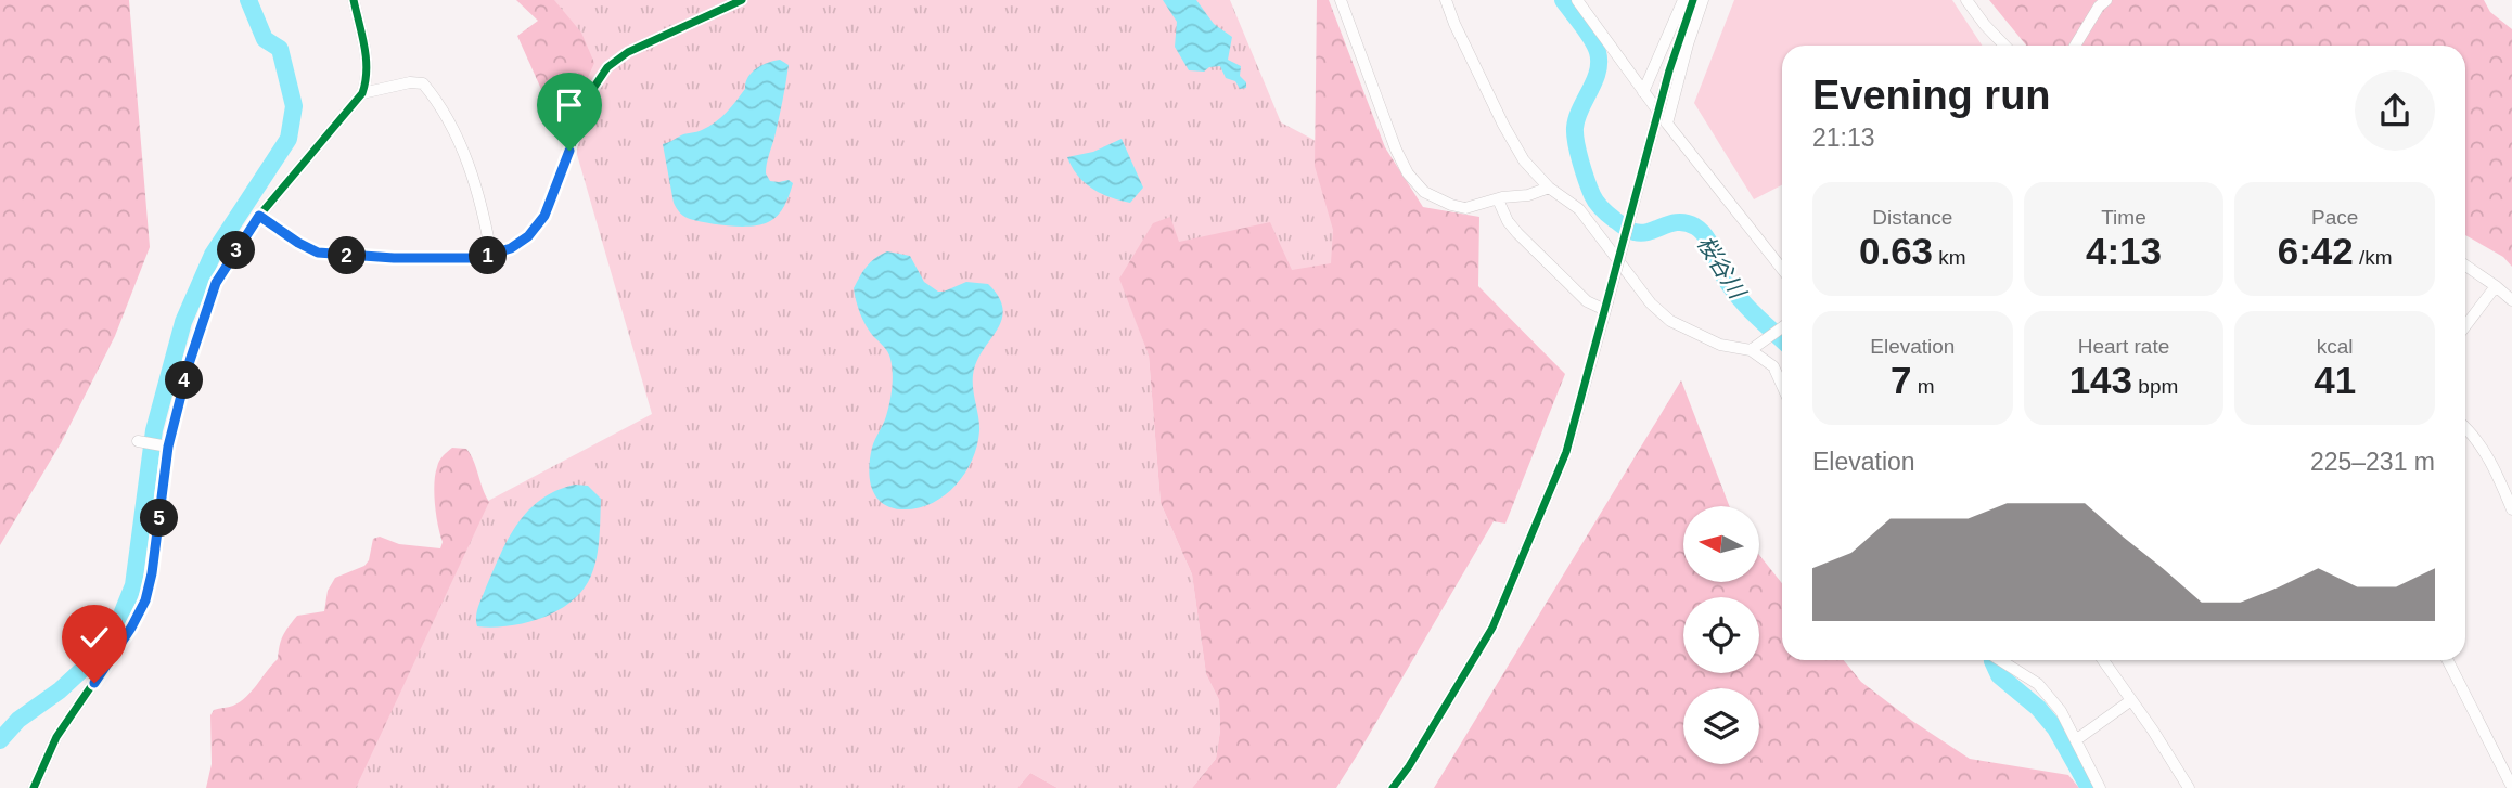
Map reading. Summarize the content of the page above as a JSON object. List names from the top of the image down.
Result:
{
  "water": ["桜谷川"],
  "north": "left",
  "page": {
    "heading": ["Evening run", "21:13"],
    "stats": [
      ["Distance", "0.63 km"],
      ["Time", "4:13"],
      ["Pace", "6:42 /km"],
      ["Elevation", "7 m"],
      ["Heart rate", "143 bpm"],
      ["kcal", "41"]
    ],
    "pins": [
      "3",
      "1",
      "2",
      "4",
      "5"
    ],
    "chart": ["Elevation", "225–231 m"]
  }
}
